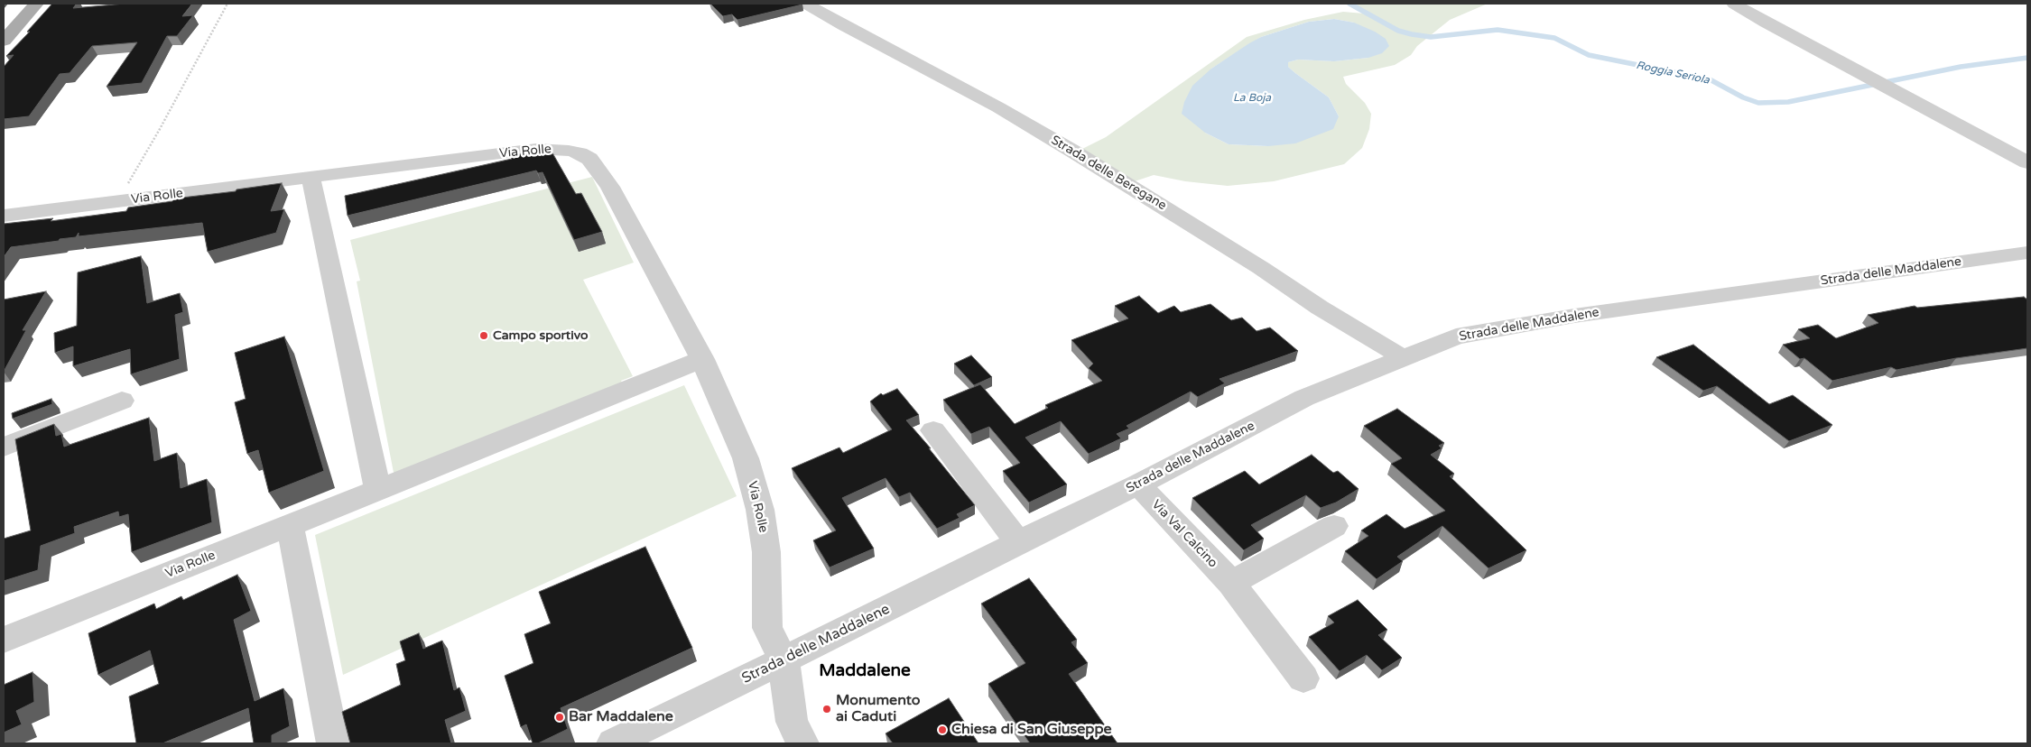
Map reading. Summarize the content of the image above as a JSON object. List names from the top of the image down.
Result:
{
  "streets": {
    "street": [
      "Via Rolle",
      "Strada delle Beregane",
      "Strada delle Maddalene",
      "Via Val Calcino"
    ]
  },
  "crossings": [
    ["Via Rolle", "Strada delle Maddalene"],
    ["Strada delle Beregane", "Strada delle Maddalene"],
    ["Strada delle Maddalene", "Via Val Calcino"]
  ],
  "districts": ["Maddalene"],
  "water": ["Roggia Seriola", "La Boja"],
  "places": [
    "Campo sportivo",
    "Monumento ai Caduti",
    "Bar Maddalene",
    "Chiesa di San Giuseppe"
  ]
}
